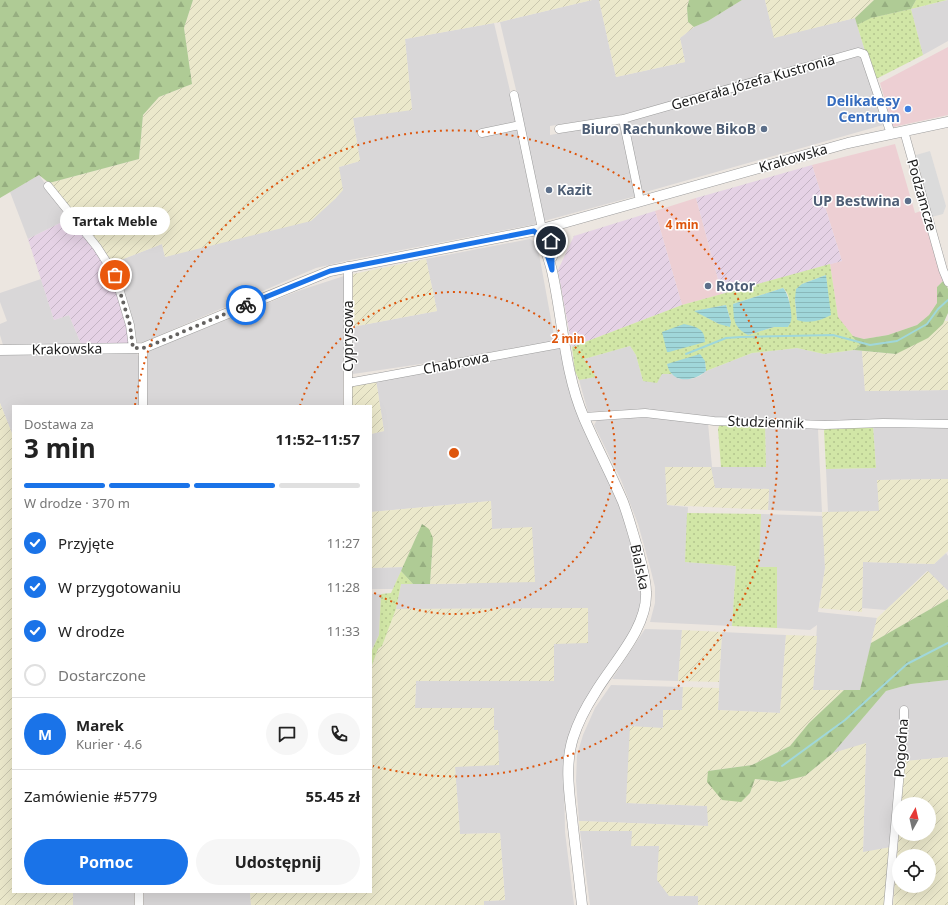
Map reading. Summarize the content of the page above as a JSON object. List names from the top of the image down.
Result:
{
  "streets": {
    "street": [
      "Generała Józefa Kustronia",
      "Krakowska",
      "Podzamcze",
      "Cyprysowa",
      "Chabrowa",
      "Studziennik",
      "Bialska",
      "Pogodna"
    ]
  },
  "crossings": [
    ["Generała Józefa Kustronia", "Krakowska"],
    ["Krakowska", "Podzamcze"],
    ["Krakowska", "Cyprysowa"],
    ["Krakowska", "Bialska"],
    ["Cyprysowa", "Chabrowa"],
    ["Chabrowa", "Bialska"],
    ["Studziennik", "Bialska"]
  ],
  "places": [
    "Delikatesy Centrum",
    "Biuro Rachunkowe BikoB",
    "Kazit",
    "UP Bestwina",
    "Tartak Meble",
    "Rotor"
  ],
  "north": "top",
  "page": {
    "bubble": "Tartak Meble",
    "heading": ["3 min", "Dostawa za", "11:52–11:57"],
    "panel": [
      "Marek",
      "Kurier · 4.6",
      "Zamówienie #5779",
      "55.45 zł"
    ],
    "bar": "W drodze · 370 m",
    "list": [
      ["Przyjęte", "11:27"],
      ["W przygotowaniu", "11:28"],
      ["W drodze", "11:33"],
      "Dostarczone"
    ],
    "round": "M",
    "buttons": ["Pomoc", "Udostępnij"]
  },
  "rings": ["4 min", "2 min"]
}
